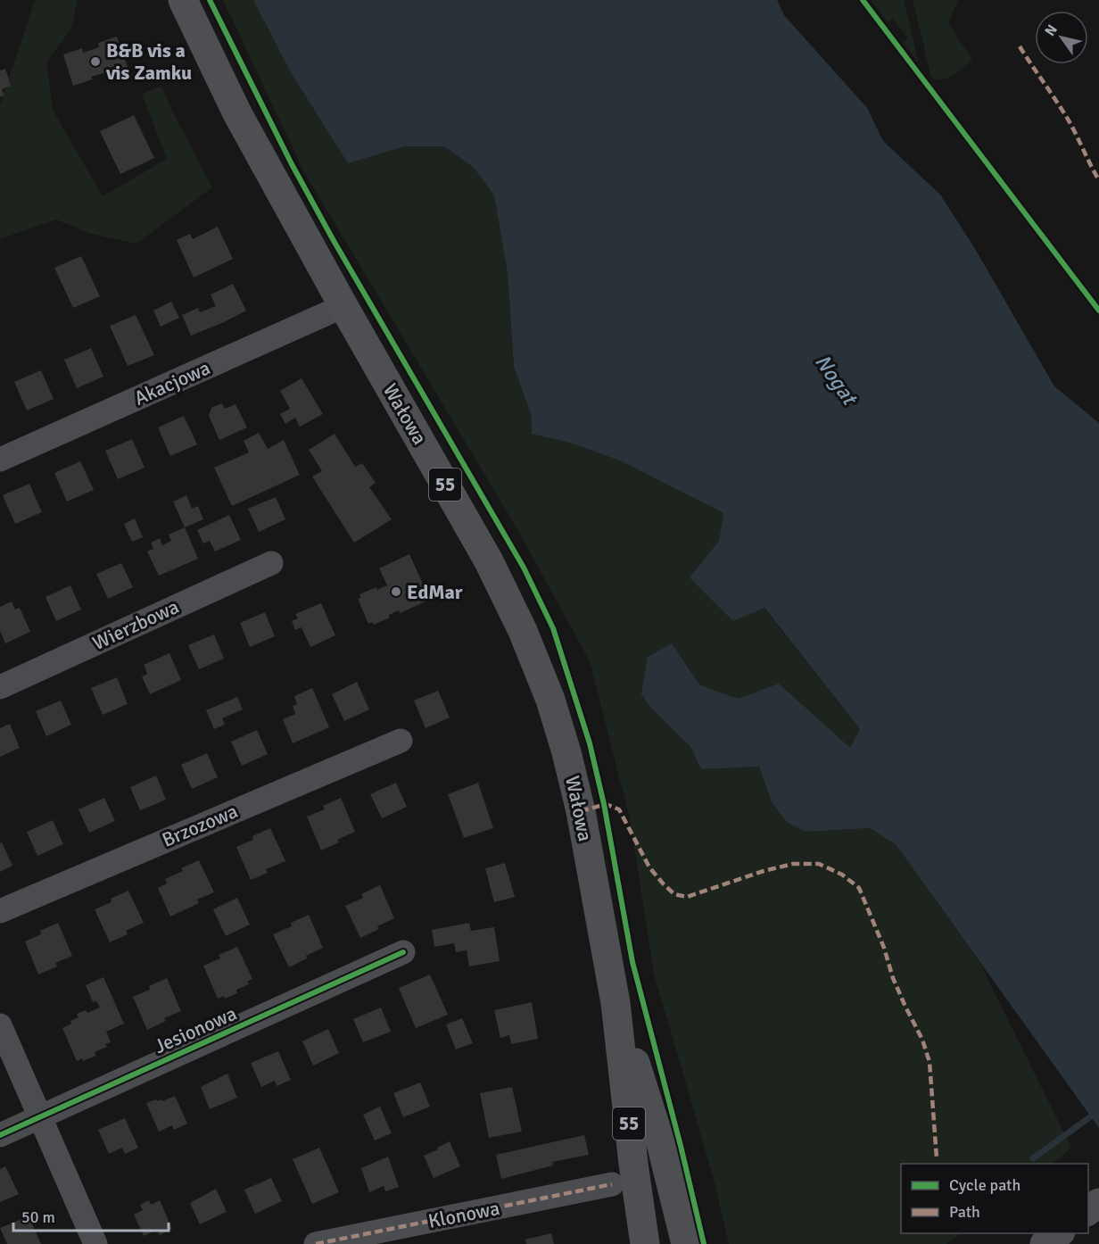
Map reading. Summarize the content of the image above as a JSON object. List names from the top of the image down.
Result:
{
  "streets": {
    "main road": ["Wałowa", "55"],
    "street": [
      "Akacjowa",
      "Wierzbowa",
      "Brzozowa",
      "Jesionowa",
      "Klonowa"
    ]
  },
  "crossings": [
    ["Akacjowa", "Wałowa"]
  ],
  "water": ["Nogat"],
  "places": ["B&B vis a vis Zamku", "EdMar"],
  "legend": ["Cycle path", "Path"],
  "scale_bar": "50 m",
  "north": "top left"
}
